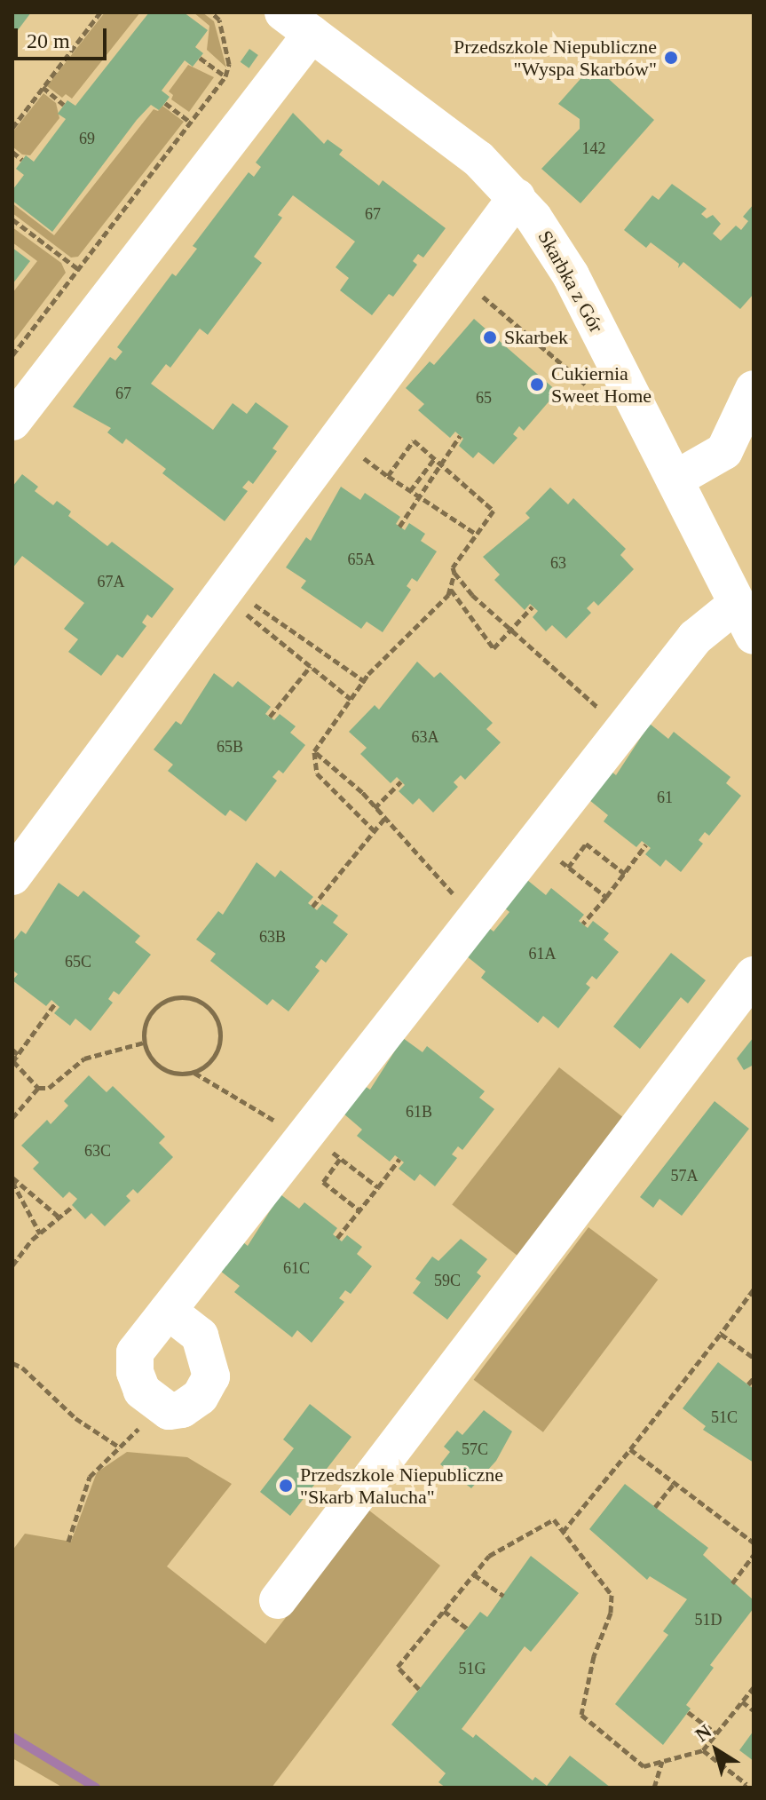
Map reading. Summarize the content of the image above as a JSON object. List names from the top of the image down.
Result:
{
  "streets": {
    "street": ["Skarbka z Gór"]
  },
  "places": [
    "Przedszkole Niepubliczne \"Wyspa Skarbów\"",
    "Skarbek",
    "Cukiernia Sweet Home",
    "Przedszkole Niepubliczne \"Skarb Malucha\""
  ],
  "house_numbers": [
    "69",
    "142",
    "67",
    "67",
    "65",
    "65A",
    "63",
    "67A",
    "63A",
    "65B",
    "61",
    "63B",
    "61A",
    "65C",
    "61B",
    "63C",
    "57A",
    "61C",
    "59C",
    "51C",
    "57C",
    "51D",
    "51G"
  ],
  "scale_bar": "20 m",
  "north": "top left"
}
